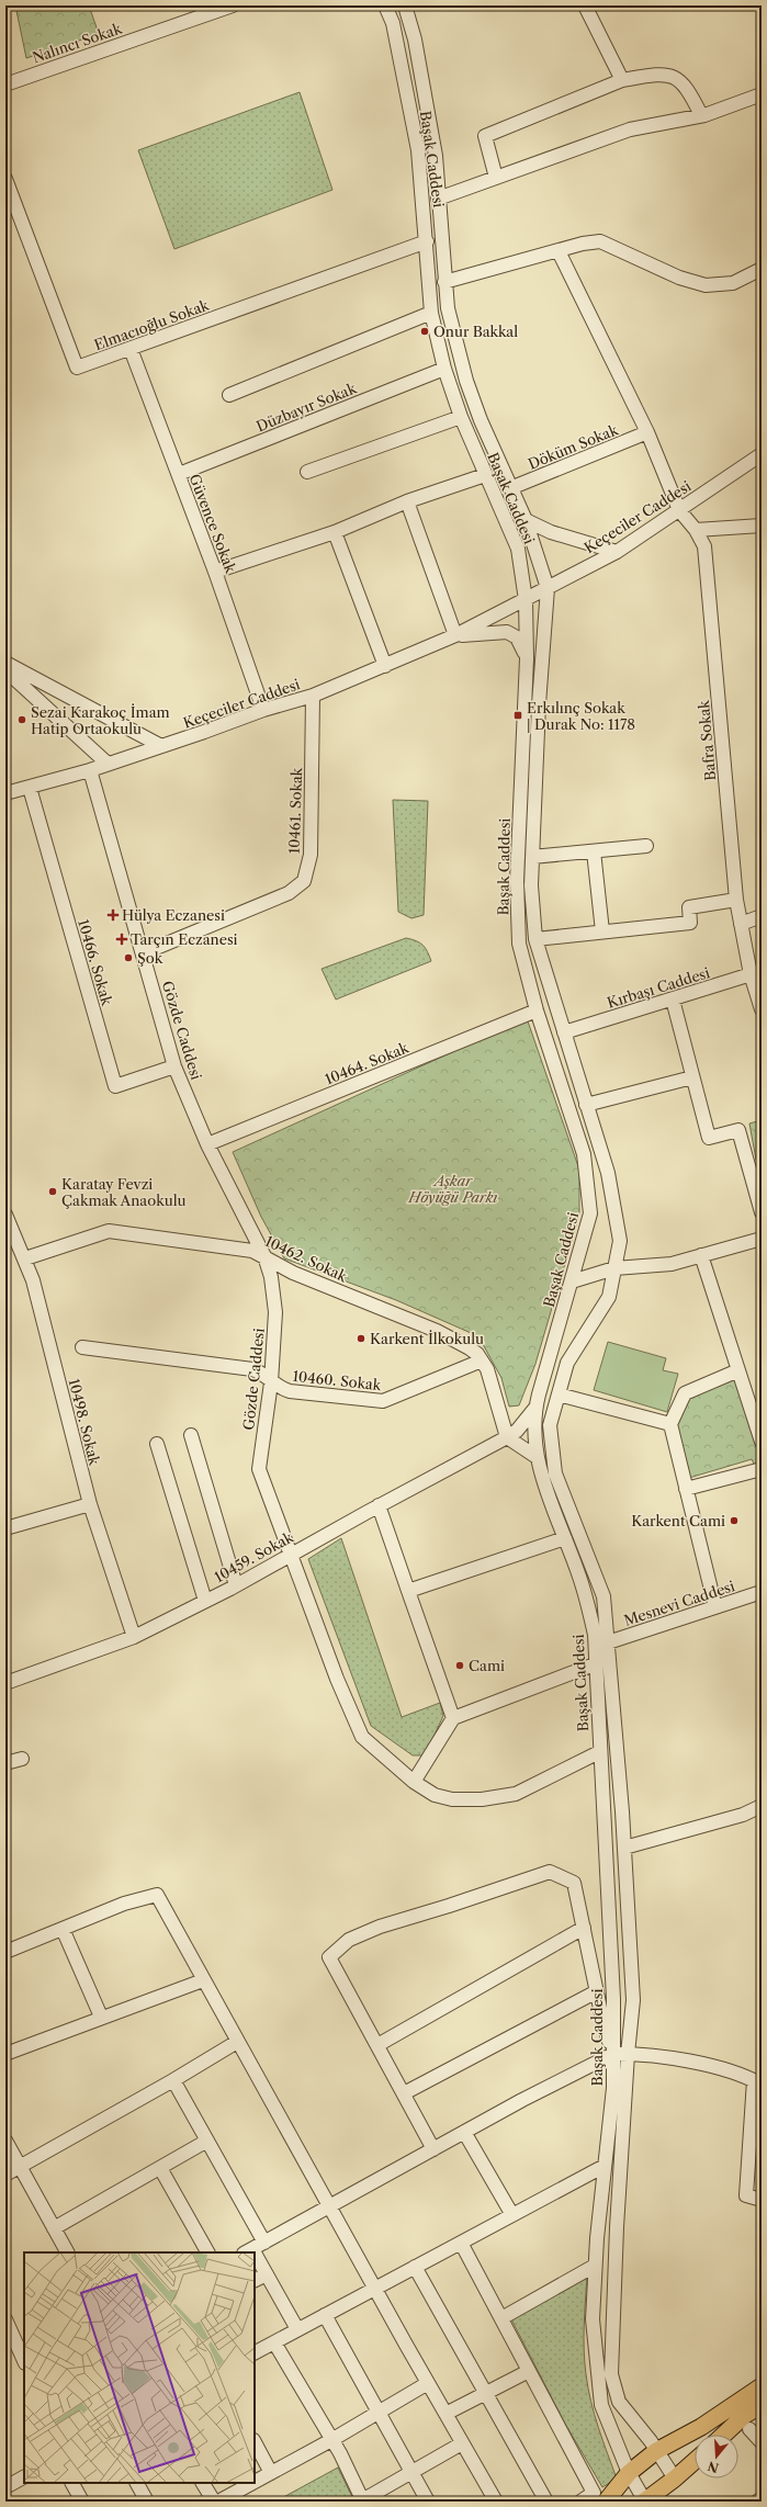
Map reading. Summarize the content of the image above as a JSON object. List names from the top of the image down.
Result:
{
  "streets": {
    "street": [
      "Nalıncı Sokak",
      "Başak Caddesi",
      "Elmacıoğlu Sokak",
      "Düzbayır Sokak",
      "Döküm Sokak",
      "Keçeciler Caddesi",
      "Güvence Sokak",
      "Bafra Sokak",
      "10461. Sokak",
      "10466. Sokak",
      "Kırbaşı Caddesi",
      "Gözde Caddesi",
      "10464. Sokak",
      "10462. Sokak",
      "10460. Sokak",
      "10498. Sokak",
      "10459. Sokak",
      "Mesnevi Caddesi"
    ]
  },
  "crossings": [
    ["Başak Caddesi", "Elmacıoğlu Sokak"],
    ["Başak Caddesi", "Düzbayır Sokak"],
    ["Başak Caddesi", "Döküm Sokak"],
    ["Başak Caddesi", "Keçeciler Caddesi"],
    ["Başak Caddesi", "Kırbaşı Caddesi"],
    ["Başak Caddesi", "Gözde Caddesi"],
    ["Başak Caddesi", "10464. Sokak"],
    ["Başak Caddesi", "10459. Sokak"],
    ["Başak Caddesi", "Mesnevi Caddesi"],
    ["Elmacıoğlu Sokak", "Güvence Sokak"],
    ["Düzbayır Sokak", "Güvence Sokak"],
    ["Döküm Sokak", "Bafra Sokak"],
    ["Keçeciler Caddesi", "Güvence Sokak"],
    ["Keçeciler Caddesi", "Bafra Sokak"],
    ["Keçeciler Caddesi", "10461. Sokak"],
    ["Keçeciler Caddesi", "10466. Sokak"],
    ["Keçeciler Caddesi", "Gözde Caddesi"],
    ["Bafra Sokak", "Kırbaşı Caddesi"],
    ["10461. Sokak", "Gözde Caddesi"],
    ["10466. Sokak", "Gözde Caddesi"],
    ["Gözde Caddesi", "10464. Sokak"],
    ["Gözde Caddesi", "10462. Sokak"],
    ["Gözde Caddesi", "10460. Sokak"],
    ["Gözde Caddesi", "10459. Sokak"],
    ["10462. Sokak", "10460. Sokak"],
    ["10462. Sokak", "10498. Sokak"],
    ["10462. Sokak", "10459. Sokak"],
    ["10498. Sokak", "10459. Sokak"]
  ],
  "parks": ["Aşkar Höyüğü Parkı"],
  "places": {
    "other": [
      "Onur Bakkal",
      "Sezai Karakoç İmam Hatip Ortaokulu",
      "Şok",
      "Karatay Fevzi Çakmak Anaokulu",
      "Karkent İlkokulu",
      "Karkent Cami",
      "Cami"
    ],
    "transit": ["Erkılınç Sokak | Durak No: 1178"],
    "health": ["Hülya Eczanesi", "Tarçın Eczanesi"]
  },
  "north": "bottom"
}
